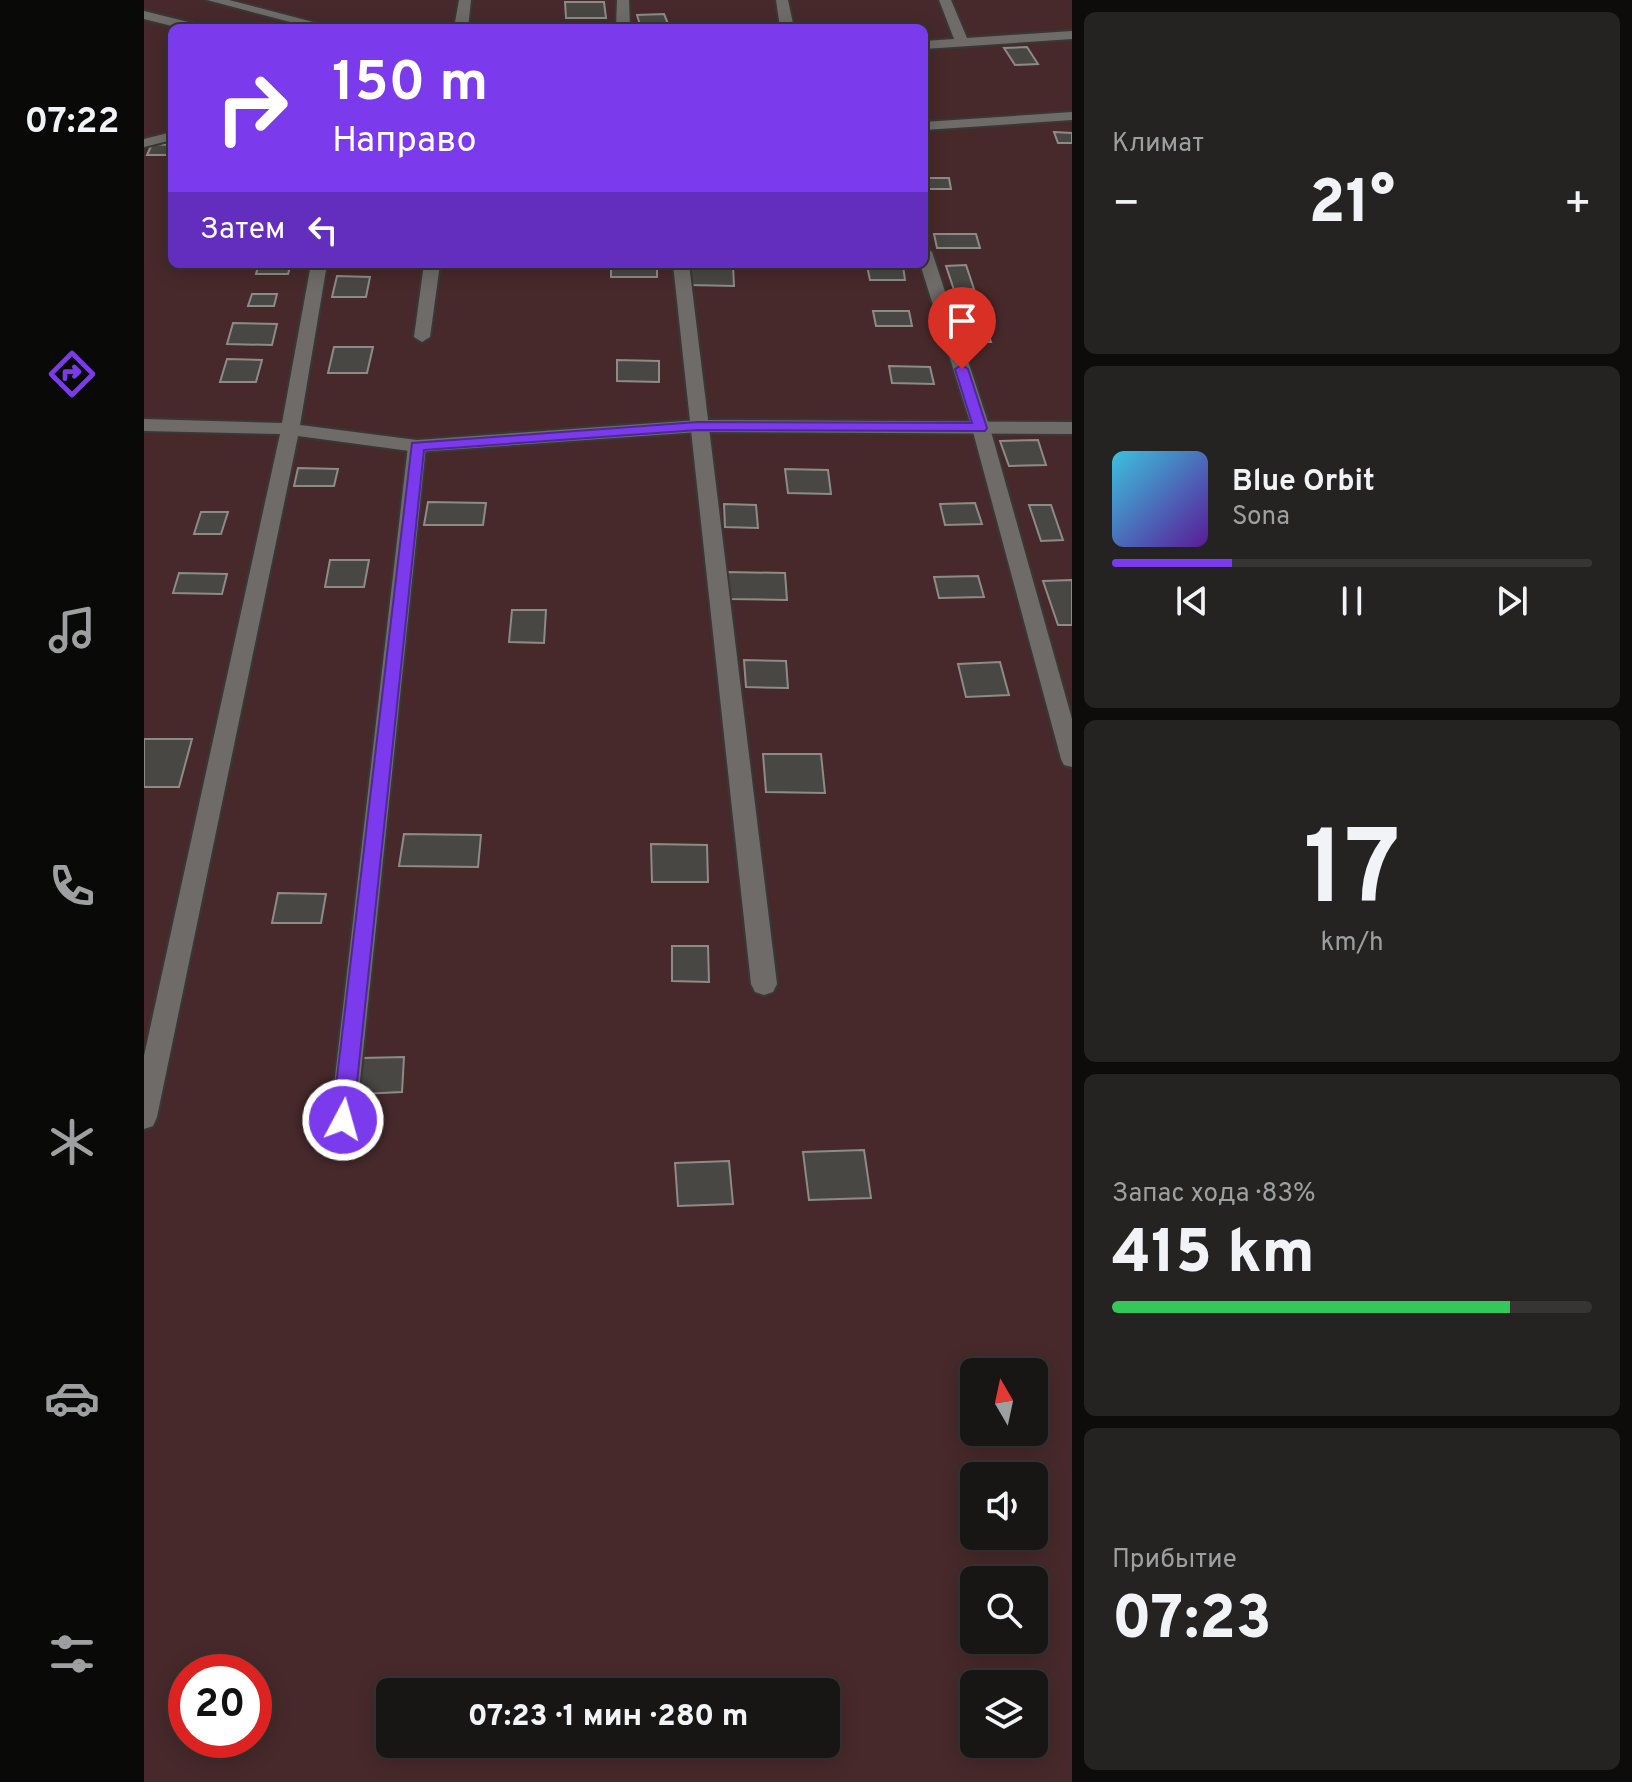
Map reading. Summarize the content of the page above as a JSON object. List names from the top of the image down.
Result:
{
  "north": "top",
  "page": {
    "tabs": "07:22",
    "tile": [
      "Климат",
      ["17", "km/h"],
      ["Запас хода · 83%", "415 km"],
      ["Прибытие", "07:23"]
    ],
    "turn": ["150 m", "Направо"],
    "heat": ["−", "21°", "+"],
    "then": "Затем",
    "song": ["Blue Orbit", "Sona"],
    "limit": "20",
    "trip": "07:23 · 1 мин · 280 m"
  }
}
